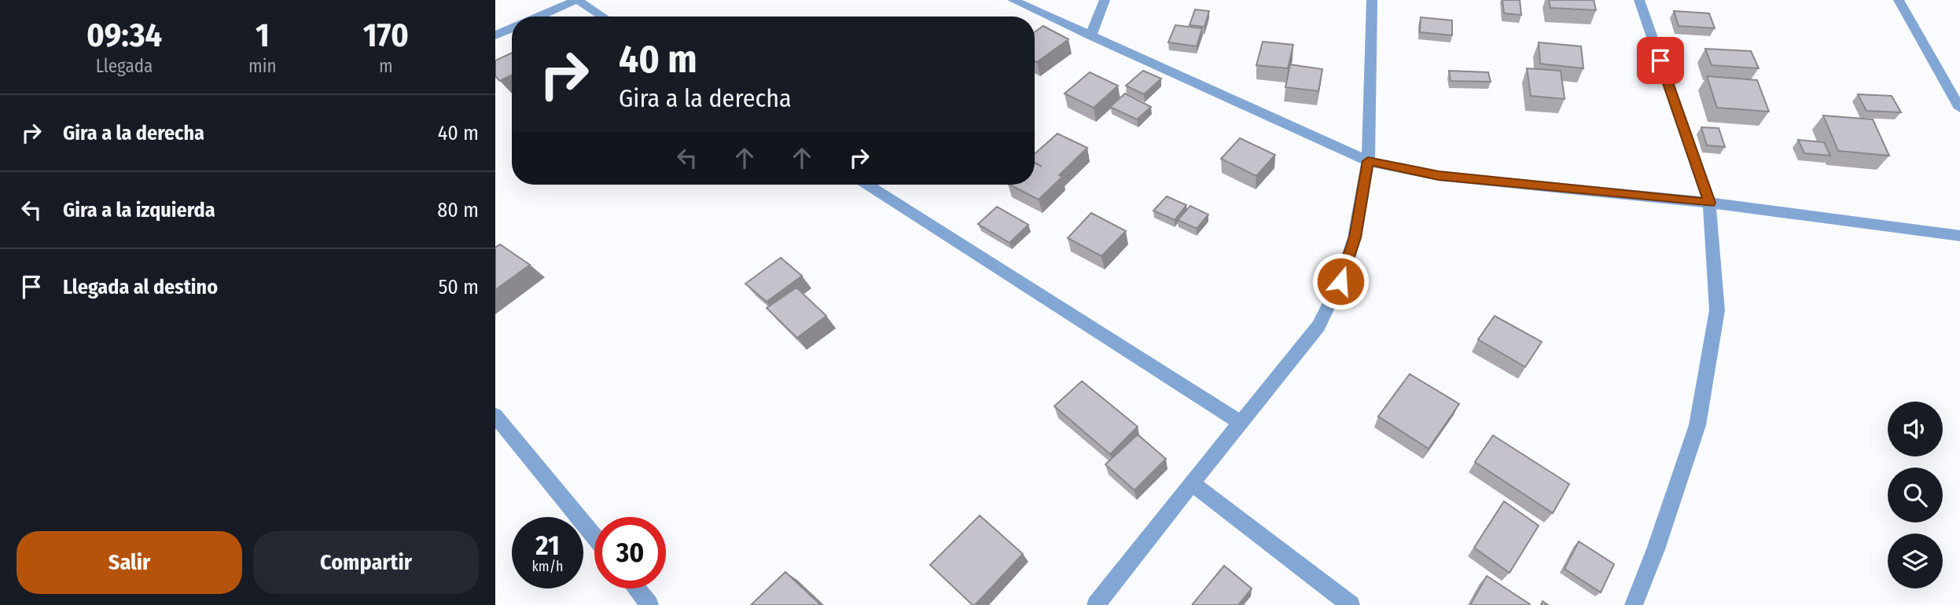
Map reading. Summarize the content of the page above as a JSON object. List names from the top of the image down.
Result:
{
  "page": {
    "eta": [
      "09:34",
      "Llegada",
      "1",
      "min",
      "170",
      "m"
    ],
    "turn": ["40 m", "Gira a la derecha"],
    "list": [
      {
        "name": "Gira a la derecha",
        "value": "40 m"
      },
      {
        "name": "Gira a la izquierda",
        "value": "80 m"
      },
      {
        "name": "Llegada al destino",
        "value": "50 m"
      }
    ],
    "speed": "21 km/h",
    "limit": "30",
    "buttons": ["Salir", "Compartir"]
  }
}
